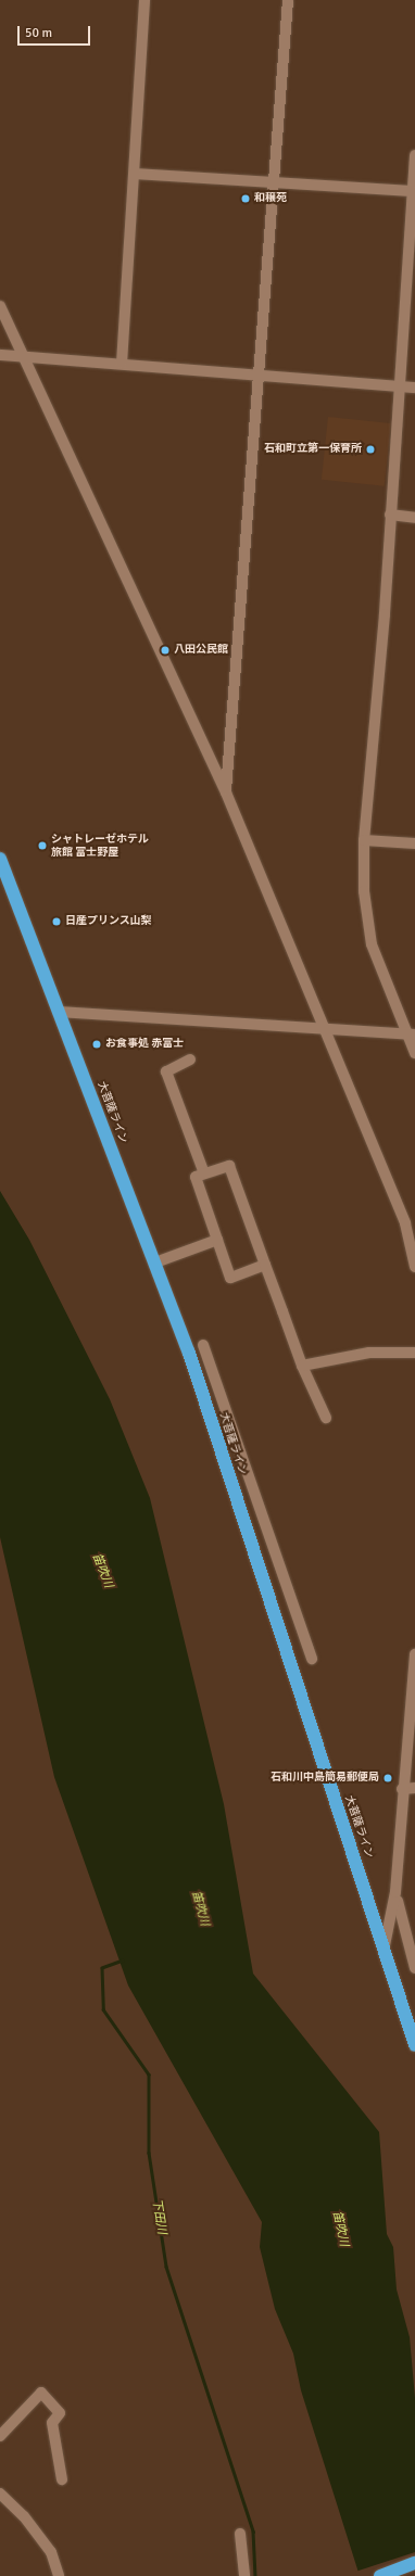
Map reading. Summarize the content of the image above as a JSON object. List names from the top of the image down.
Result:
{
  "streets": {
    "highway": ["大菩薩ライン"]
  },
  "water": ["笛吹川", "下田川"],
  "places": [
    "和穣苑",
    "石和町立第一保育所",
    "八田公民館",
    "シャトレーゼホテル 旅館 富士野屋",
    "日産プリンス山梨",
    "お食事処 赤富士",
    "石和川中島簡易郵便局"
  ],
  "scale_bar": "50 m"
}
